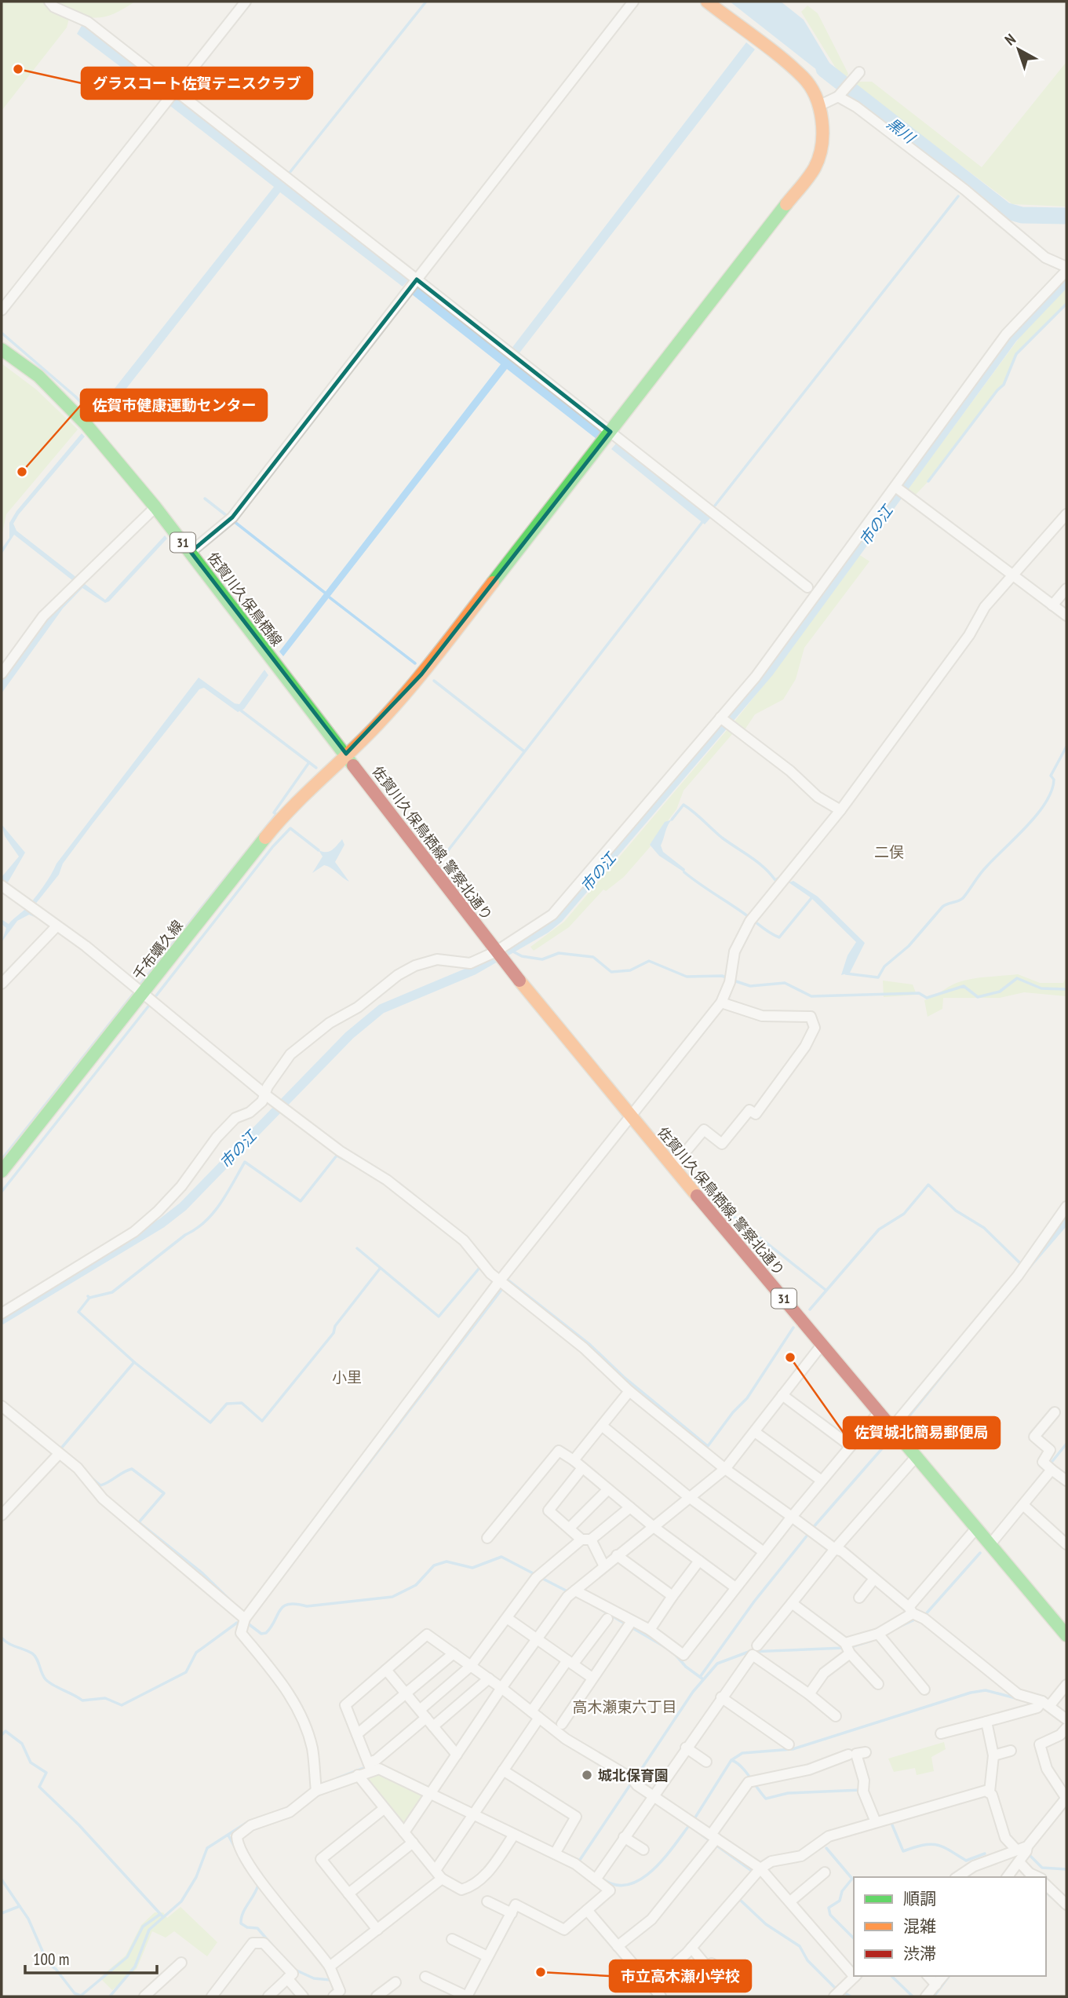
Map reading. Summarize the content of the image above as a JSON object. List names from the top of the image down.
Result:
{
  "streets": {
    "main road": [
      "31",
      "佐賀川久保鳥栖線",
      "佐賀川久保鳥栖線, 警察北通り",
      "千布蠣久線"
    ]
  },
  "crossings": [
    ["佐賀川久保鳥栖線", "佐賀川久保鳥栖線, 警察北通り"],
    ["佐賀川久保鳥栖線", "千布蠣久線"],
    ["佐賀川久保鳥栖線, 警察北通り", "千布蠣久線"]
  ],
  "districts": ["二俣", "小里", "高木瀬東六丁目"],
  "water": ["黒川", "市の江"],
  "places": [
    "グラスコート佐賀テニスクラブ",
    "佐賀市健康運動センター",
    "佐賀城北簡易郵便局",
    "城北保育園",
    "市立高木瀬小学校"
  ],
  "legend": ["順調", "混雑", "渋滞"],
  "scale_bar": "100 m",
  "north": "top left"
}
